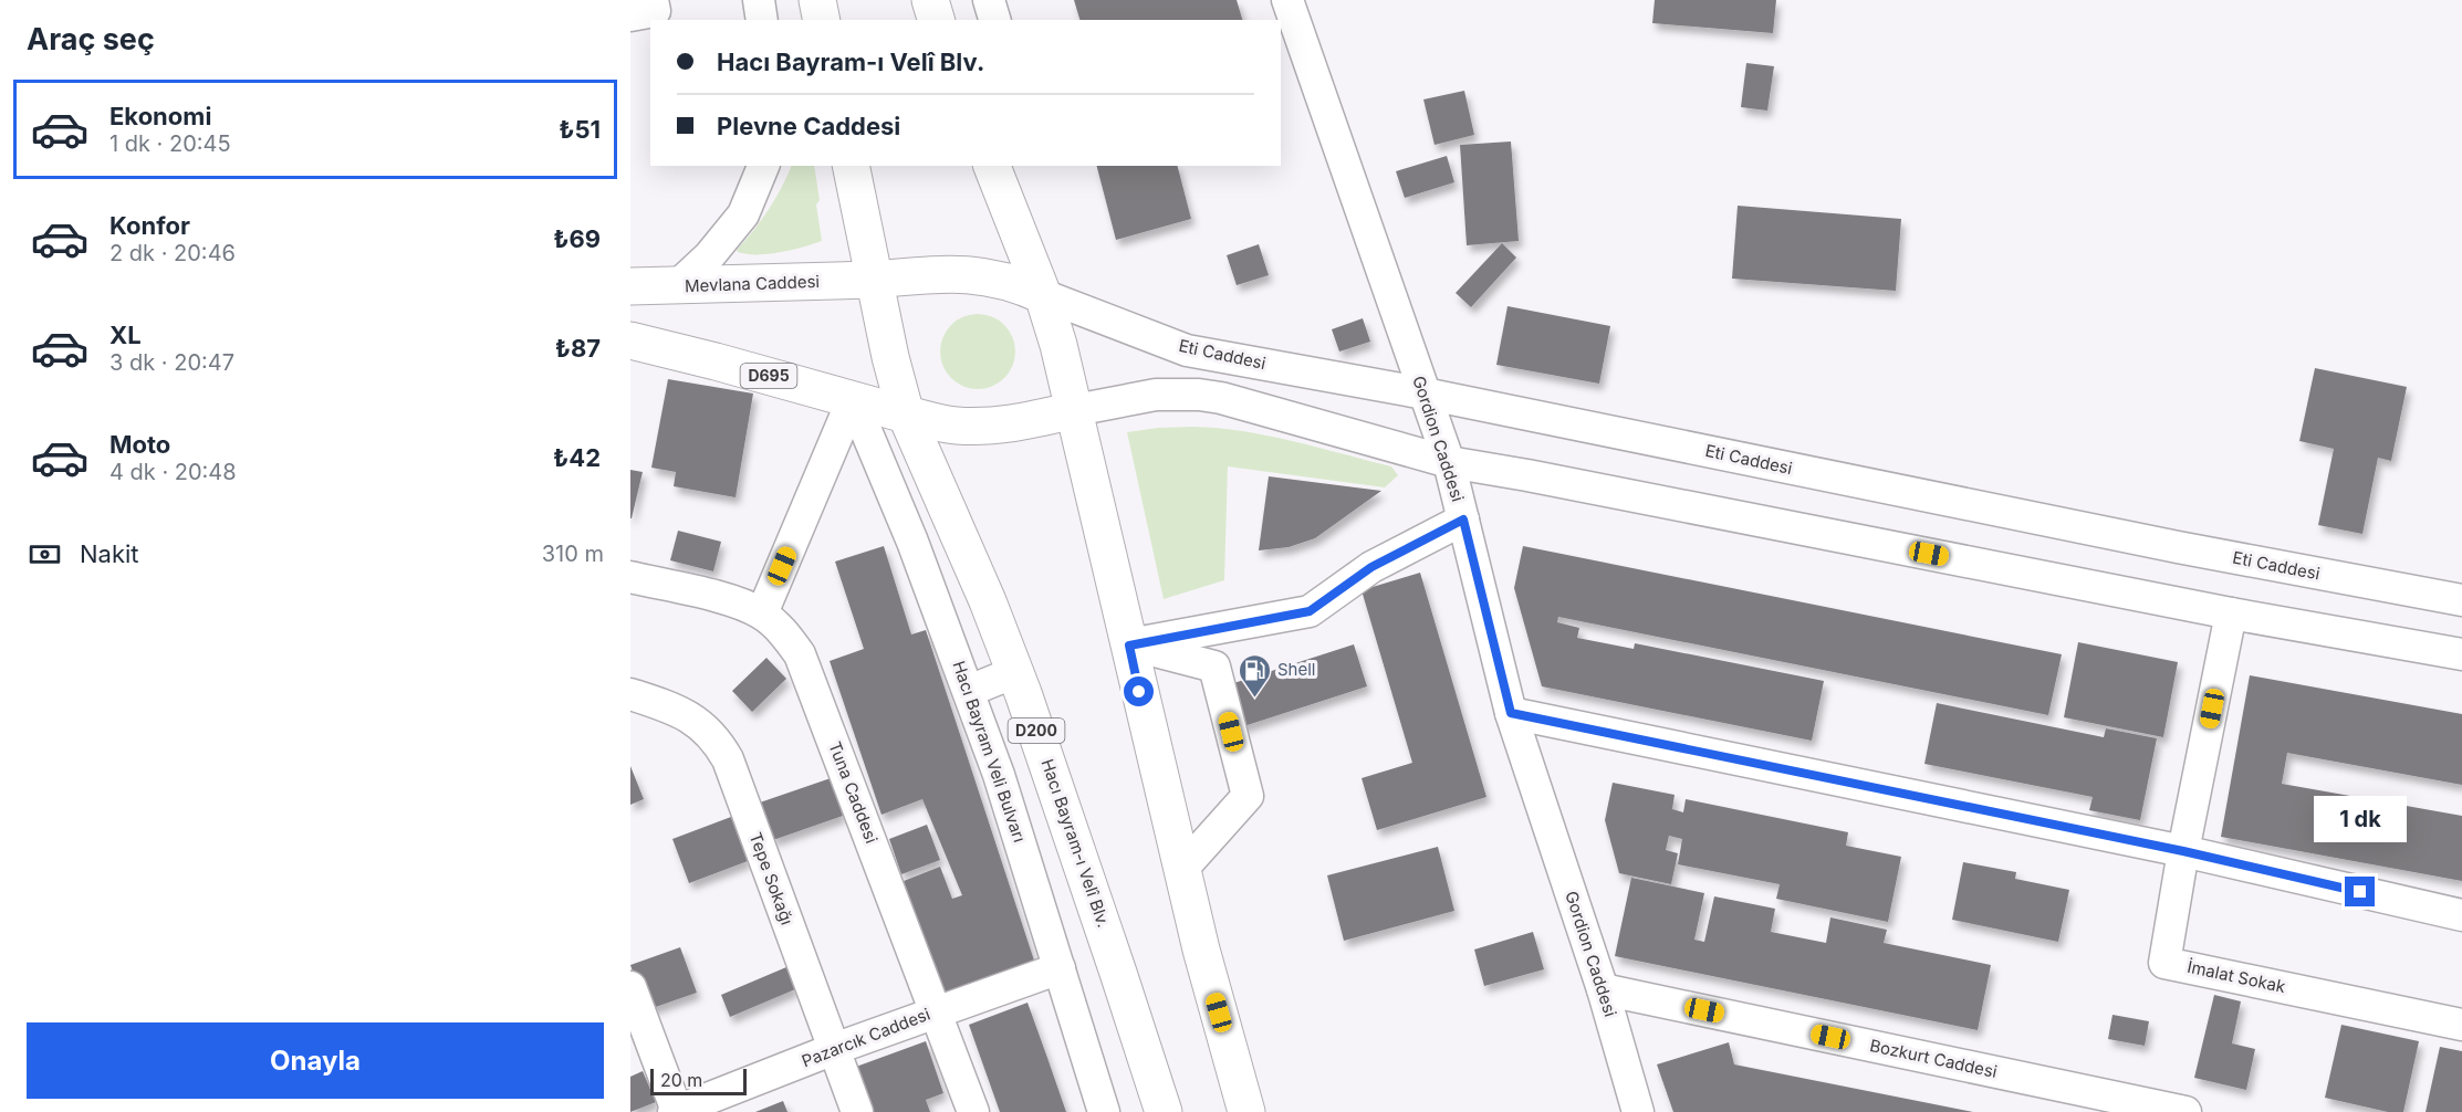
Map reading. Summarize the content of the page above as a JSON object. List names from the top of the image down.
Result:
{
  "streets": {
    "main road": [
      "Mevlana Caddesi",
      "D695",
      "D200",
      "Hacı Bayram-ı Velî Blv."
    ],
    "street": [
      "Eti Caddesi",
      "Gordion Caddesi",
      "Hacı Bayram Veli Bulvarı",
      "Tuna Caddesi",
      "Tepe Sokağı",
      "İmalat Sokak",
      "Pazarcık Caddesi",
      "Bozkurt Caddesi"
    ]
  },
  "crossings": [
    ["Mevlana Caddesi", "Eti Caddesi"],
    ["Mevlana Caddesi", "D200"],
    ["Mevlana Caddesi", "Hacı Bayram-ı Velî Blv."],
    ["Eti Caddesi", "Gordion Caddesi"],
    ["D695", "Hacı Bayram Veli Bulvarı"],
    ["D695", "Hacı Bayram-ı Velî Blv."],
    ["Gordion Caddesi", "Bozkurt Caddesi"],
    ["D200", "Hacı Bayram-ı Velî Blv."],
    ["Hacı Bayram Veli Bulvarı", "Pazarcık Caddesi"],
    ["Tuna Caddesi", "Pazarcık Caddesi"],
    ["Tepe Sokağı", "Pazarcık Caddesi"]
  ],
  "places": {
    "fuel station": ["Shell"]
  },
  "scale_bar": "20 m",
  "page": {
    "heading": "Araç seç",
    "banner": ["Hacı Bayram-ı Velî Blv.", "Plevne Caddesi"],
    "list": [
      {
        "name": "Ekonomi",
        "note": "1 dk · 20:45",
        "value": "₺51"
      },
      {
        "name": "Konfor",
        "note": "2 dk · 20:46",
        "value": "₺69"
      },
      {
        "name": "XL",
        "note": "3 dk · 20:47",
        "value": "₺87"
      },
      {
        "name": "Moto",
        "note": "4 dk · 20:48",
        "value": "₺42"
      }
    ],
    "pay": ["Nakit", "310 m"],
    "bubble": "1 dk",
    "buttons": "Onayla",
    "scale": "20 m"
  }
}
